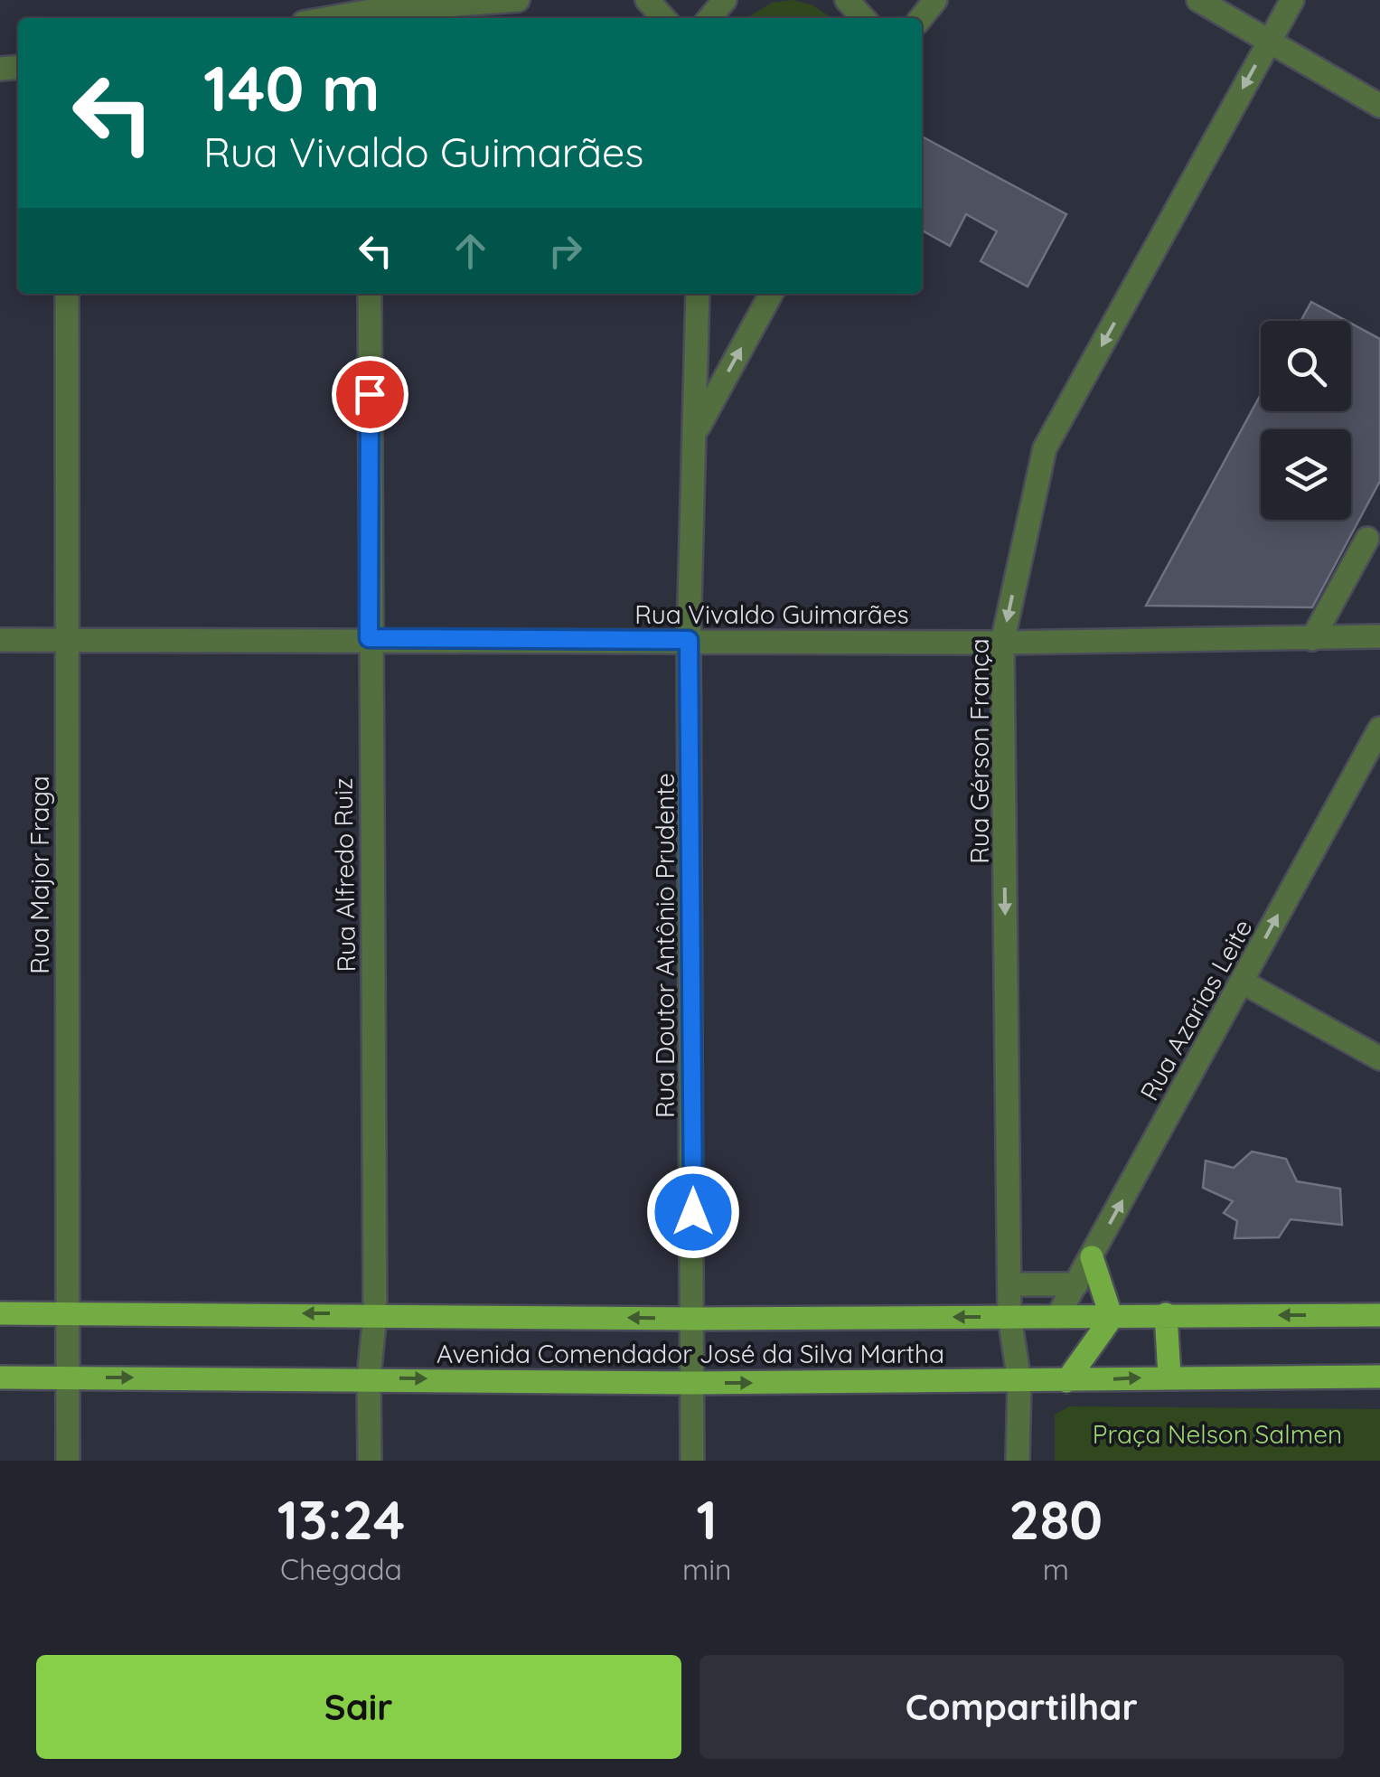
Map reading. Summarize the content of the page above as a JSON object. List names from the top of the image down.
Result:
{
  "streets": {
    "main road": ["Avenida Comendador José da Silva Martha"],
    "street": [
      "Rua Vivaldo Guimarães",
      "Rua Gérson França",
      "Rua Major Fraga",
      "Rua Alfredo Ruiz",
      "Rua Doutor Antônio Prudente",
      "Rua Azarias Leite"
    ]
  },
  "crossings": [
    ["Rua Vivaldo Guimarães", "Rua Gérson França"],
    ["Rua Vivaldo Guimarães", "Rua Major Fraga"],
    ["Rua Vivaldo Guimarães", "Rua Alfredo Ruiz"],
    ["Rua Vivaldo Guimarães", "Rua Doutor Antônio Prudente"],
    ["Rua Gérson França", "Avenida Comendador José da Silva Martha"],
    ["Rua Major Fraga", "Avenida Comendador José da Silva Martha"],
    ["Rua Alfredo Ruiz", "Avenida Comendador José da Silva Martha"],
    ["Rua Doutor Antônio Prudente", "Avenida Comendador José da Silva Martha"],
    ["Rua Azarias Leite", "Avenida Comendador José da Silva Martha"]
  ],
  "one_way": ["Rua Gérson França", "Rua Azarias Leite"],
  "parks": ["Praça Nelson Salmen"],
  "page": {
    "turn": ["140 m", "Rua Vivaldo Guimarães"],
    "eta": [
      "13:24",
      "Chegada",
      "1",
      "min",
      "280",
      "m"
    ],
    "buttons": ["Sair", "Compartilhar"]
  }
}
